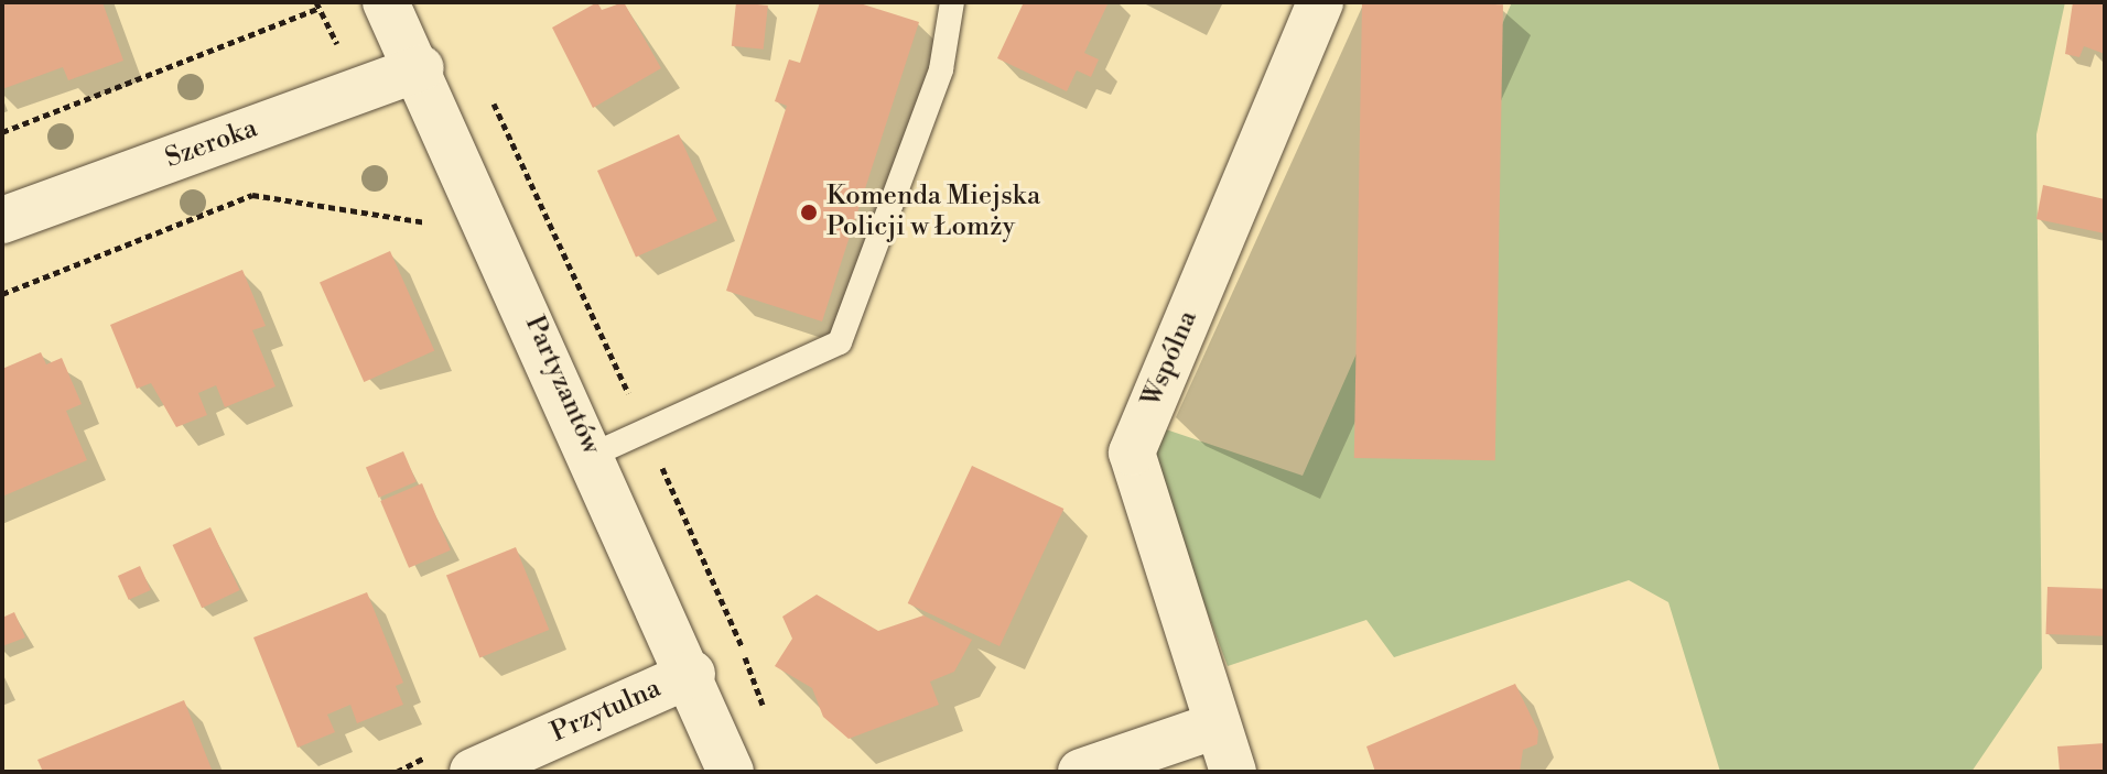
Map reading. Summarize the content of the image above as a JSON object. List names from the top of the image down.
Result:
{
  "streets": {
    "street": [
      "Szeroka",
      "Wspólna",
      "Partyzantów",
      "Przytulna"
    ]
  },
  "crossings": [
    ["Szeroka", "Partyzantów"],
    ["Partyzantów", "Przytulna"]
  ],
  "places": ["Komenda Miejska Policji w Łomży"]
}
